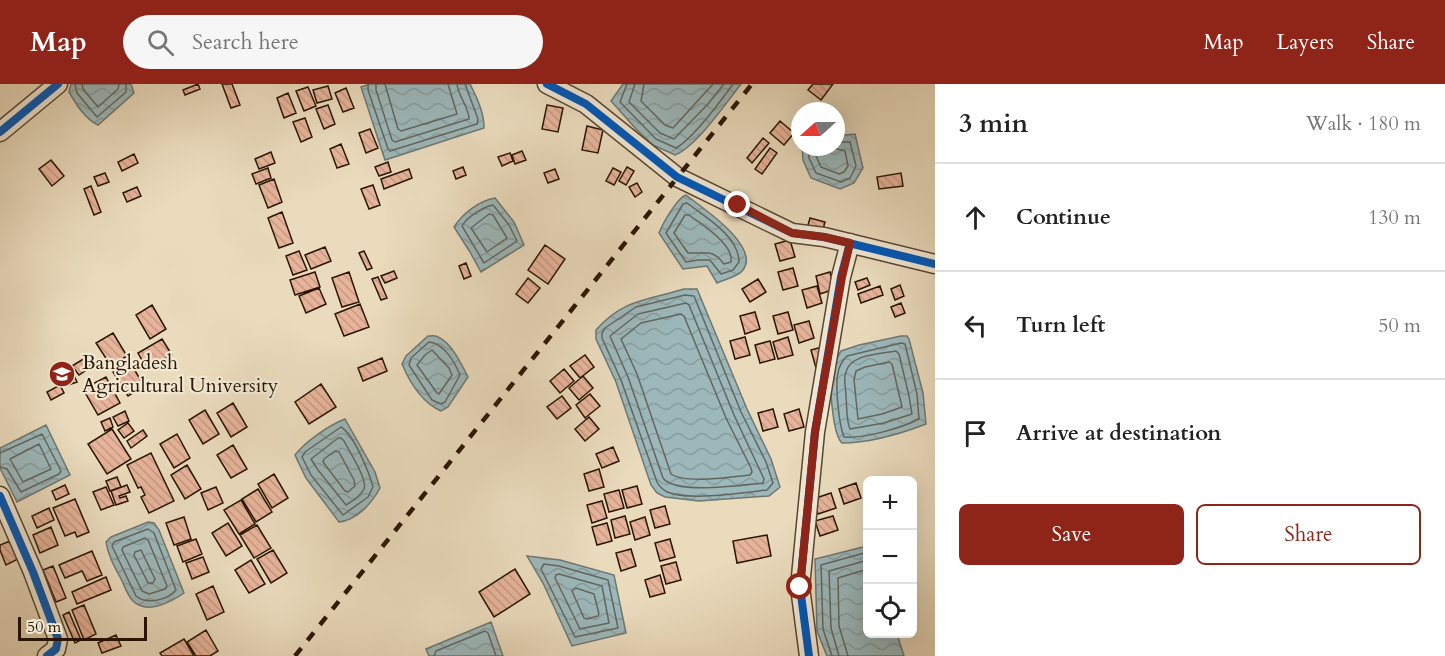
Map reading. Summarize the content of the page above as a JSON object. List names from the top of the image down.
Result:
{
  "places": {
    "school or university": ["Bangladesh Agricultural University"]
  },
  "scale_bar": "50 m",
  "north": "left",
  "page": {
    "header": "Map",
    "search": "Search here",
    "nav": ["Map", "Layers", "Share"],
    "heading": ["3 min", "Walk · 180 m"],
    "list": [
      ["Continue", "130 m"],
      ["Turn left", "50 m"],
      "Arrive at destination"
    ],
    "map_buttons": ["+", "−"],
    "buttons": ["Save", "Share"],
    "scale": "50 m"
  }
}
